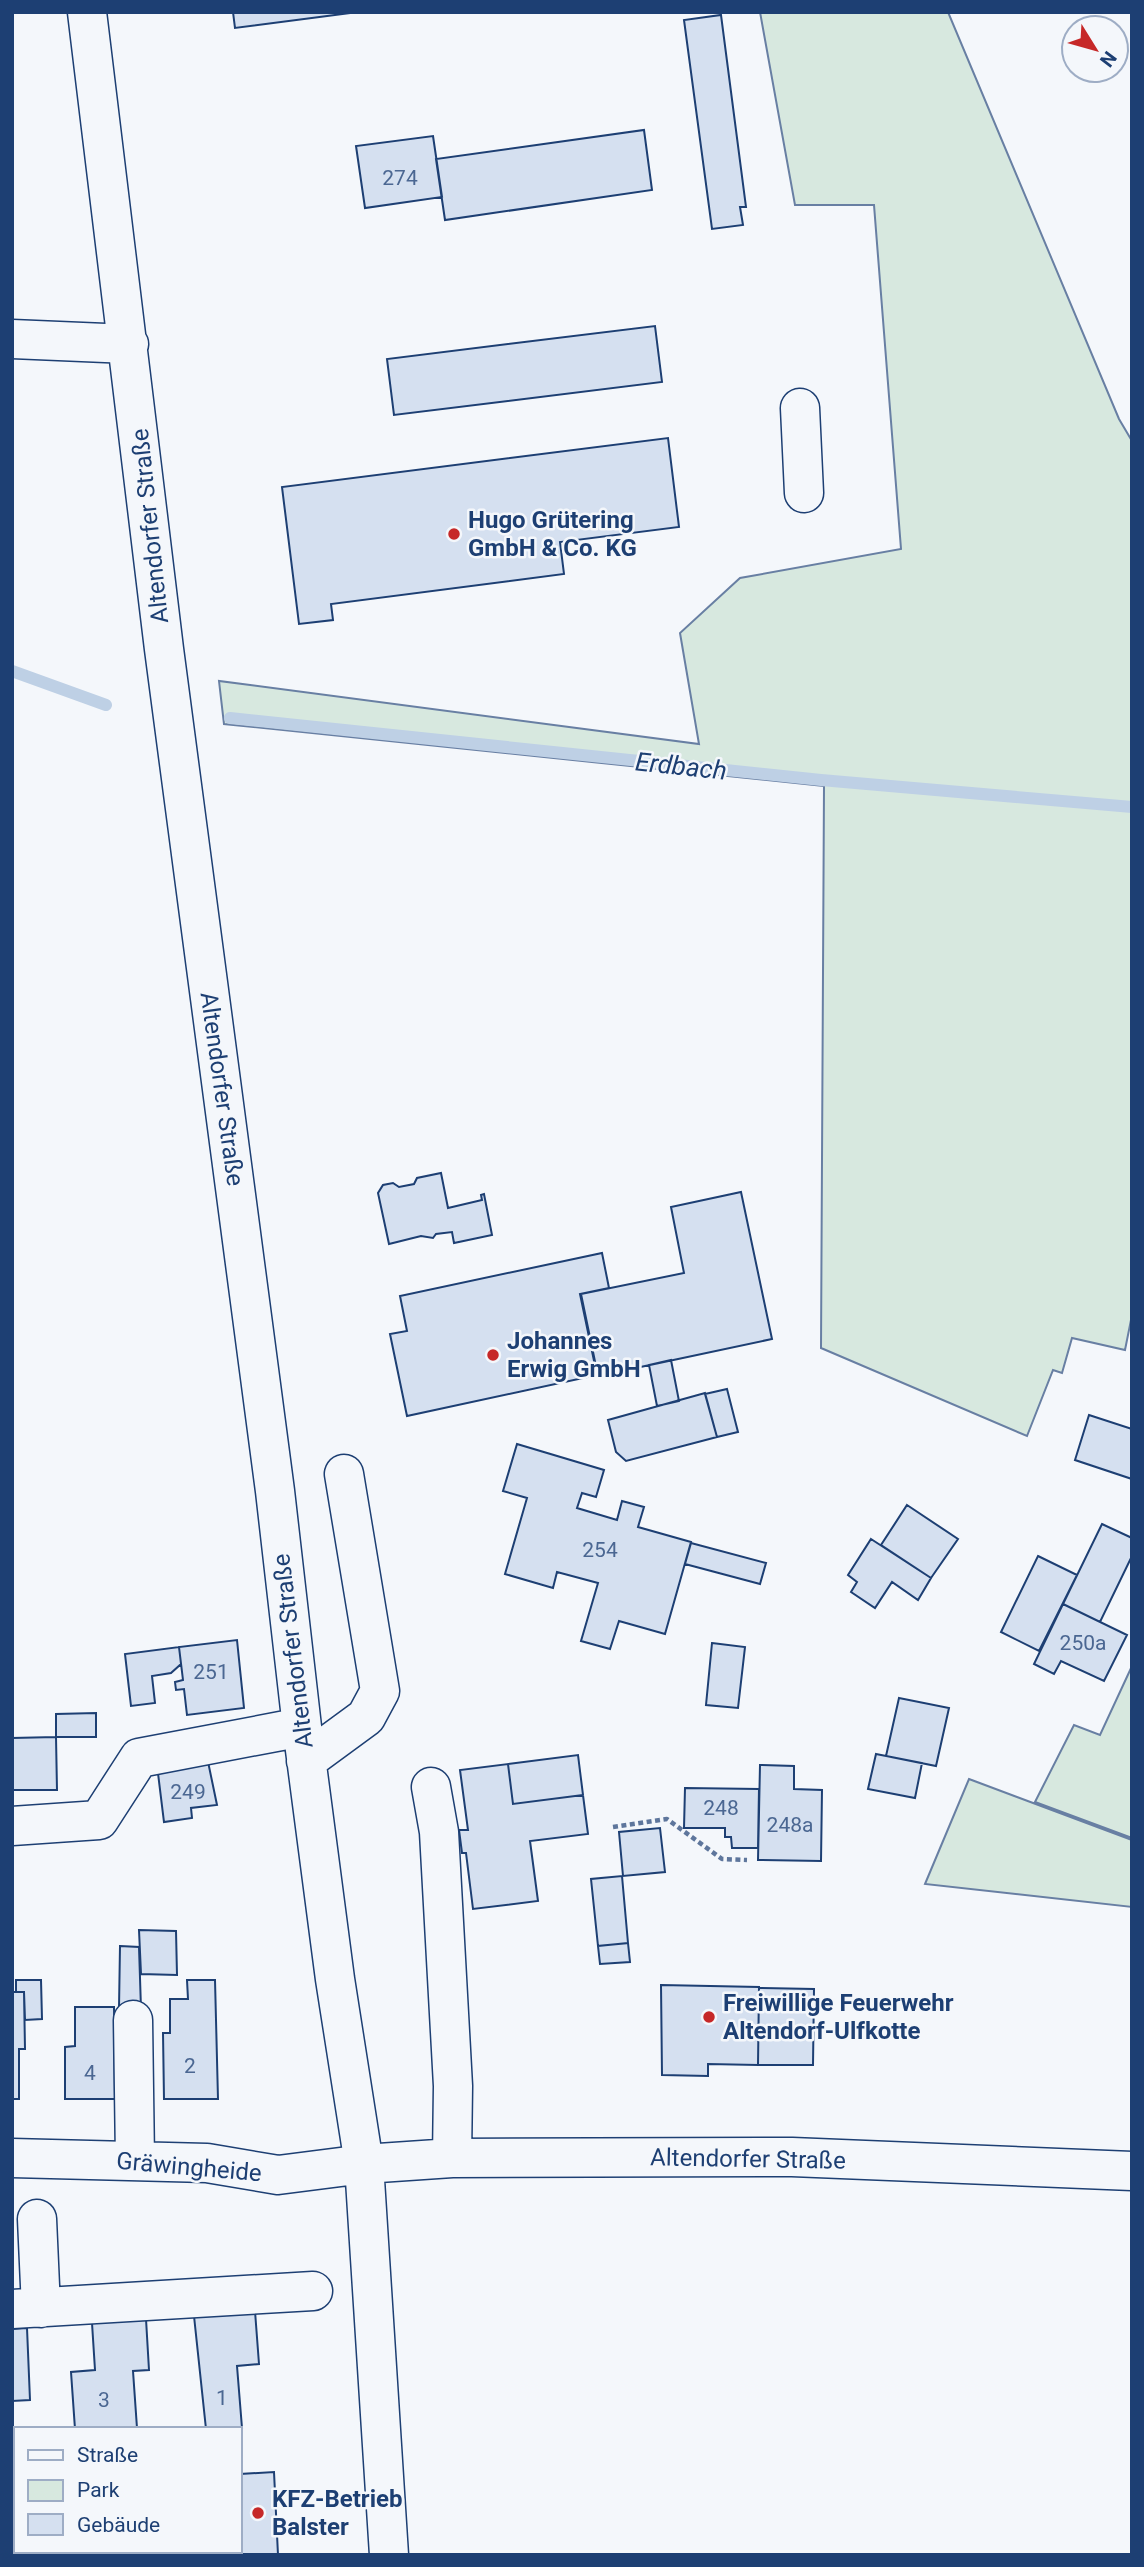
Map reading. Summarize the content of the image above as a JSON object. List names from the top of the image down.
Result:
{
  "streets": {
    "street": ["Altendorfer Straße", "Gräwingheide"]
  },
  "crossings": [
    ["Altendorfer Straße", "Gräwingheide"]
  ],
  "water": ["Erdbach"],
  "places": [
    "Hugo Grütering GmbH & Co. KG",
    "Johannes Erwig GmbH",
    "Freiwillige Feuerwehr Altendorf-Ulfkotte",
    "KFZ-Betrieb Balster"
  ],
  "house_numbers": [
    "274",
    "254",
    "250a",
    "251",
    "249",
    "248",
    "248a",
    "2",
    "4",
    "1",
    "3"
  ],
  "legend": ["Straße", "Park", "Gebäude"],
  "north": "bottom right"
}
